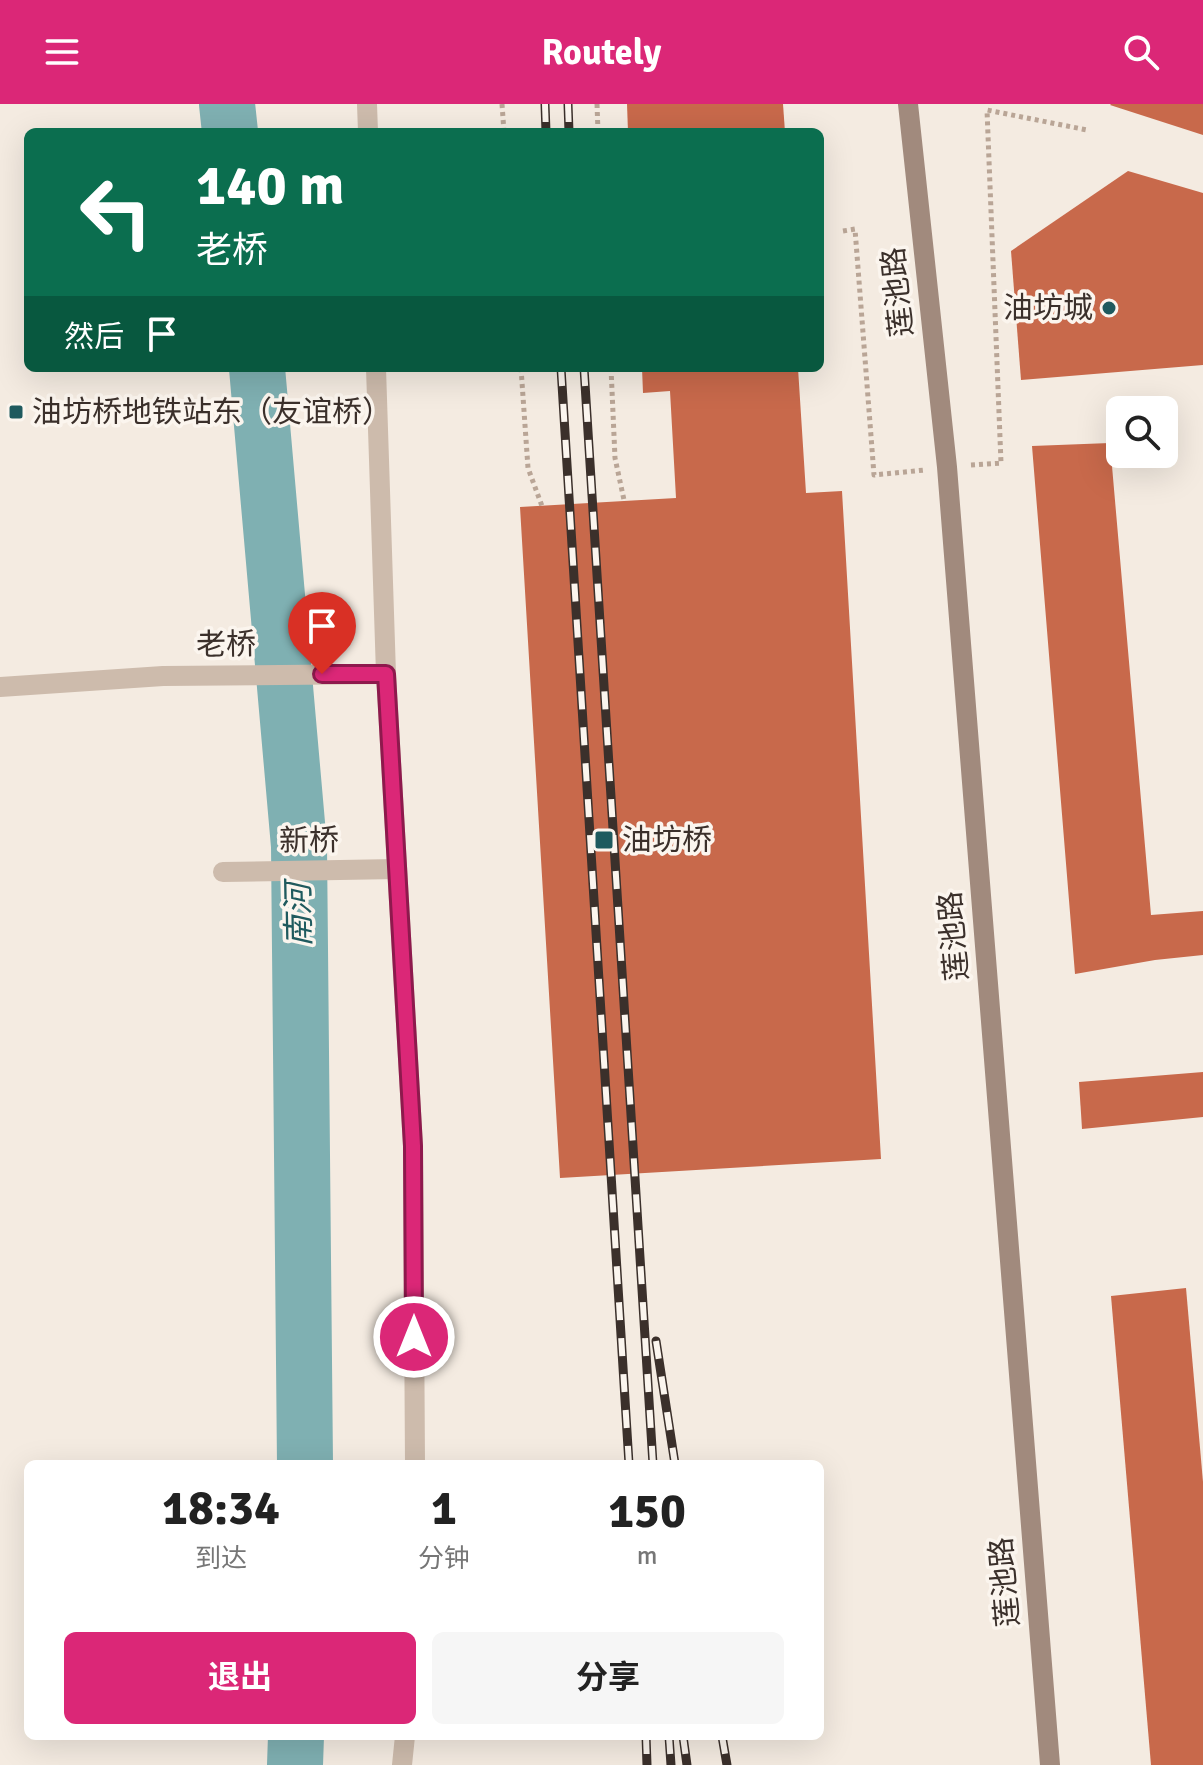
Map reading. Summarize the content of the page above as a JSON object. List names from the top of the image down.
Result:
{
  "streets": {
    "street": ["莲池路", "老桥", "新桥"]
  },
  "water": ["南河"],
  "places": {
    "other": ["油坊城"],
    "transit": ["油坊桥地铁站东（友谊桥）", "油坊桥"]
  },
  "page": {
    "header": "Routely",
    "turn": ["140 m", "老桥"],
    "then": "然后",
    "eta": [
      "18:34",
      "到达",
      "1",
      "分钟",
      "150",
      "m"
    ],
    "buttons": ["退出", "分享"]
  }
}
